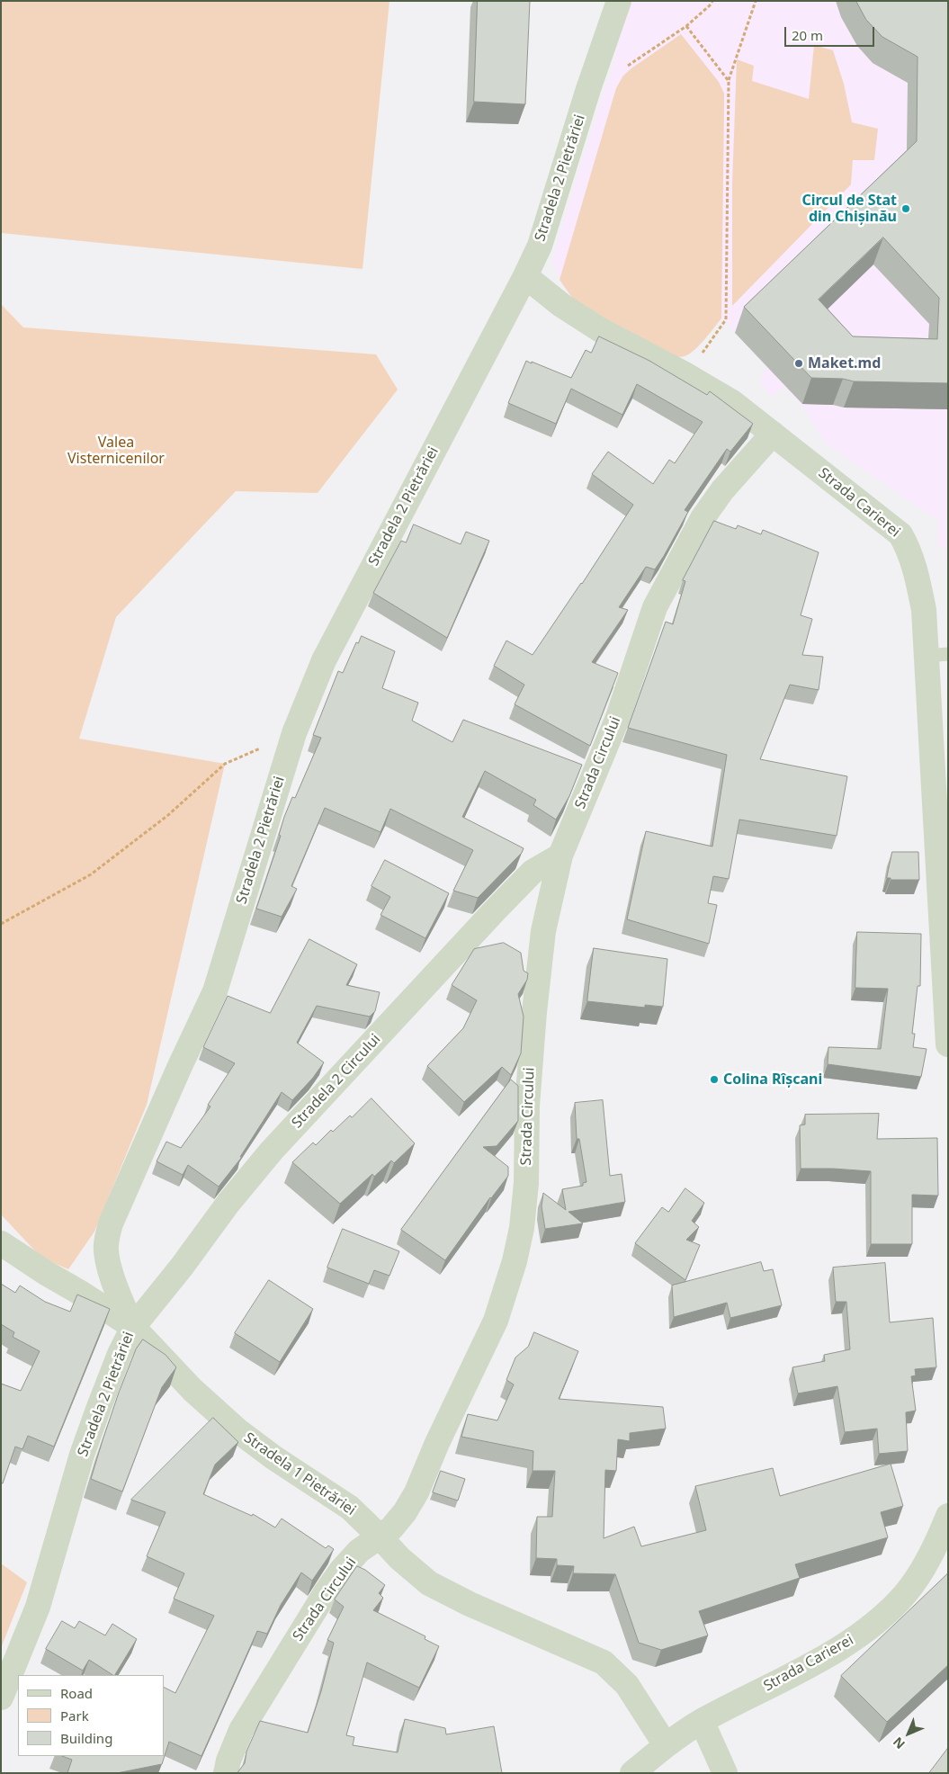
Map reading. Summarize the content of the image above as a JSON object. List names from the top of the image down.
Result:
{
  "streets": {
    "street": [
      "Stradela 2 Pietrăriei",
      "Strada Carierei",
      "Strada Circului",
      "Stradela 2 Circului",
      "Stradela 1 Pietrăriei"
    ]
  },
  "crossings": [
    ["Stradela 2 Pietrăriei", "Strada Carierei"],
    ["Stradela 2 Pietrăriei", "Stradela 2 Circului"],
    ["Stradela 2 Pietrăriei", "Stradela 1 Pietrăriei"],
    ["Strada Carierei", "Strada Circului"],
    ["Strada Carierei", "Stradela 1 Pietrăriei"],
    ["Strada Circului", "Stradela 2 Circului"],
    ["Strada Circului", "Stradela 1 Pietrăriei"],
    ["Stradela 2 Circului", "Stradela 1 Pietrăriei"]
  ],
  "parks": ["Valea Visternicenilor"],
  "places": ["Circul de Stat din Chișinău", "Maket.md", "Colina Rîșcani"],
  "legend": ["Road", "Park", "Building"],
  "scale_bar": "20 m",
  "north": "bottom left"
}
